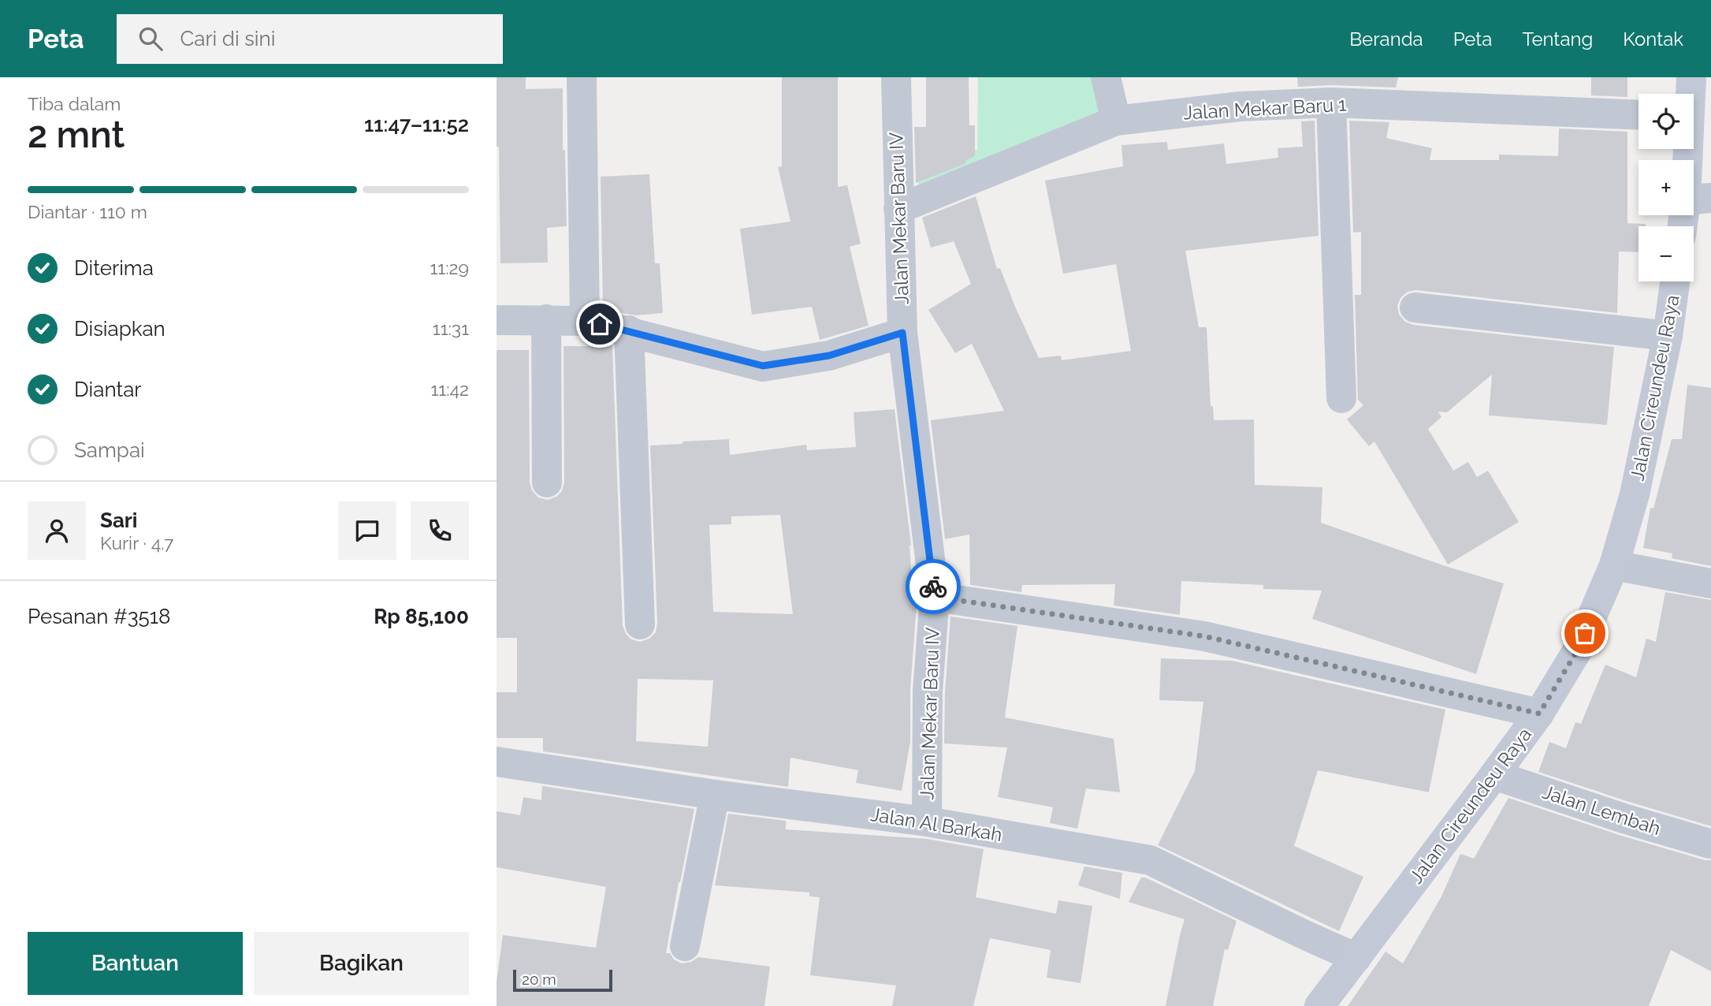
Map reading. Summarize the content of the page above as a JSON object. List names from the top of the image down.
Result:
{
  "streets": {
    "main road": ["Jalan Cireundeu Raya"],
    "street": [
      "Jalan Mekar Baru 1",
      "Jalan Mekar Baru IV",
      "Jalan Lembah",
      "Jalan Al Barkah"
    ]
  },
  "crossings": [
    ["Jalan Mekar Baru 1", "Jalan Mekar Baru IV"],
    ["Jalan Mekar Baru IV", "Jalan Al Barkah"],
    ["Jalan Cireundeu Raya", "Jalan Lembah"],
    ["Jalan Cireundeu Raya", "Jalan Al Barkah"]
  ],
  "scale_bar": "20 m",
  "page": {
    "header": "Peta",
    "search": "Cari di sini",
    "nav": [
      "Beranda",
      "Peta",
      "Tentang",
      "Kontak"
    ],
    "heading": ["2 mnt", "Tiba dalam", "11:47–11:52"],
    "panel": [
      "Sari",
      "Kurir · 4.7",
      "Pesanan #3518",
      "Rp 85,100"
    ],
    "map_buttons": ["+", "−"],
    "bar": "Diantar · 110 m",
    "list": [
      ["Diterima", "11:29"],
      ["Disiapkan", "11:31"],
      ["Diantar", "11:42"],
      "Sampai"
    ],
    "buttons": ["Bantuan", "Bagikan"],
    "scale": "20 m"
  }
}
